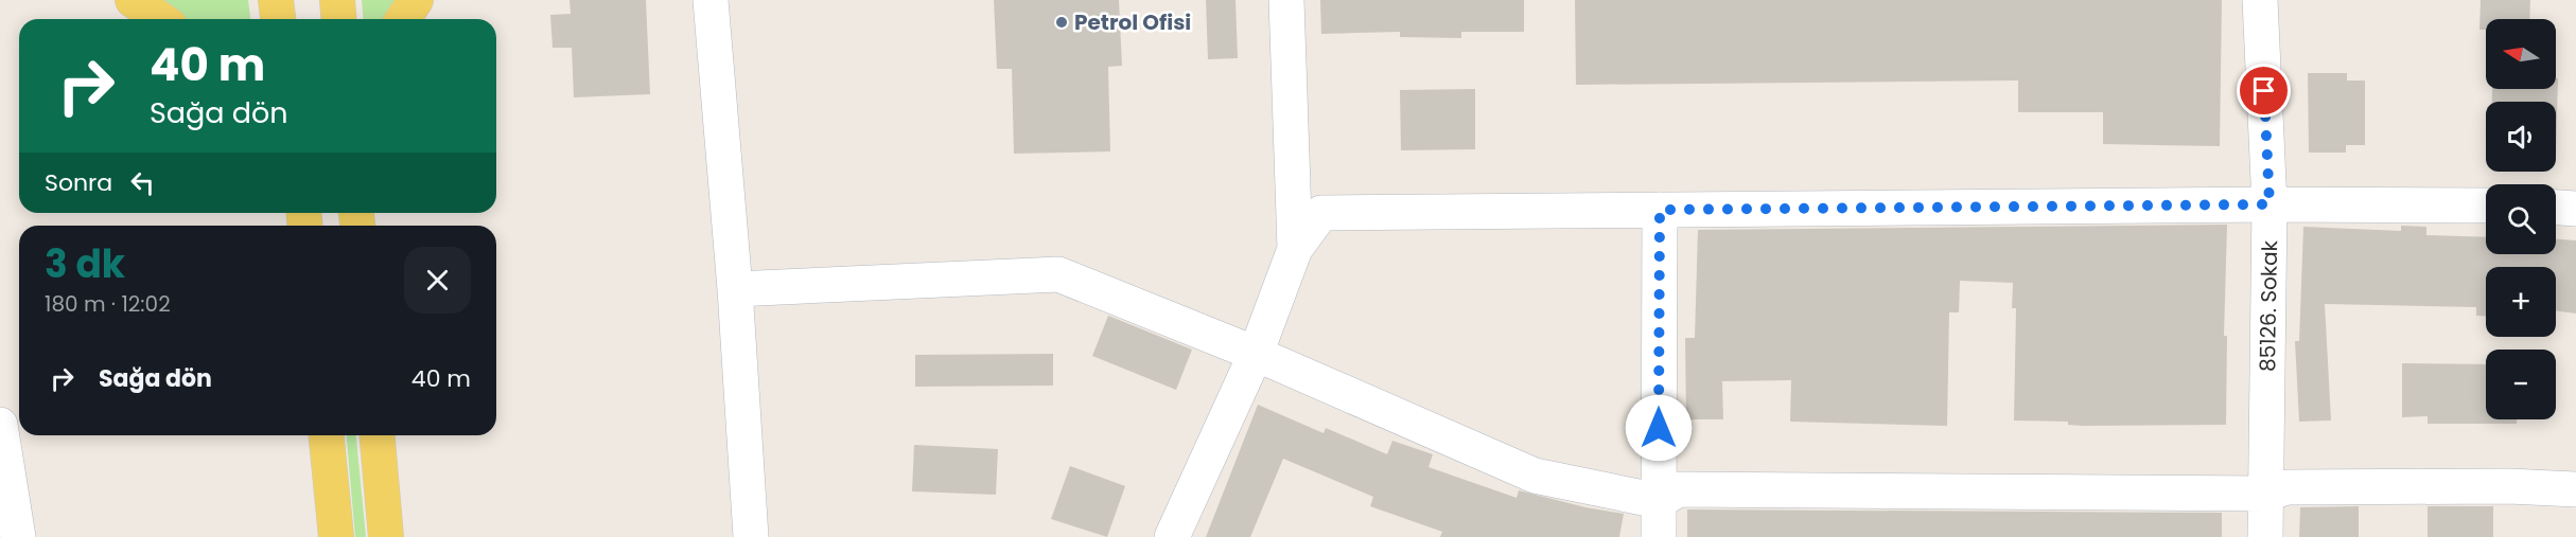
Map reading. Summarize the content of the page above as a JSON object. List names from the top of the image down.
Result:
{
  "streets": {
    "street": ["85126. Sokak"]
  },
  "places": ["Petrol Ofisi"],
  "north": "left",
  "page": {
    "map_buttons": ["+", "−"],
    "turn": ["40 m", "Sağa dön"],
    "then": "Sonra",
    "heading": ["3 dk", "180 m · 12:02"],
    "list": [
      {
        "name": "Sağa dön",
        "value": "40 m"
      }
    ]
  }
}
